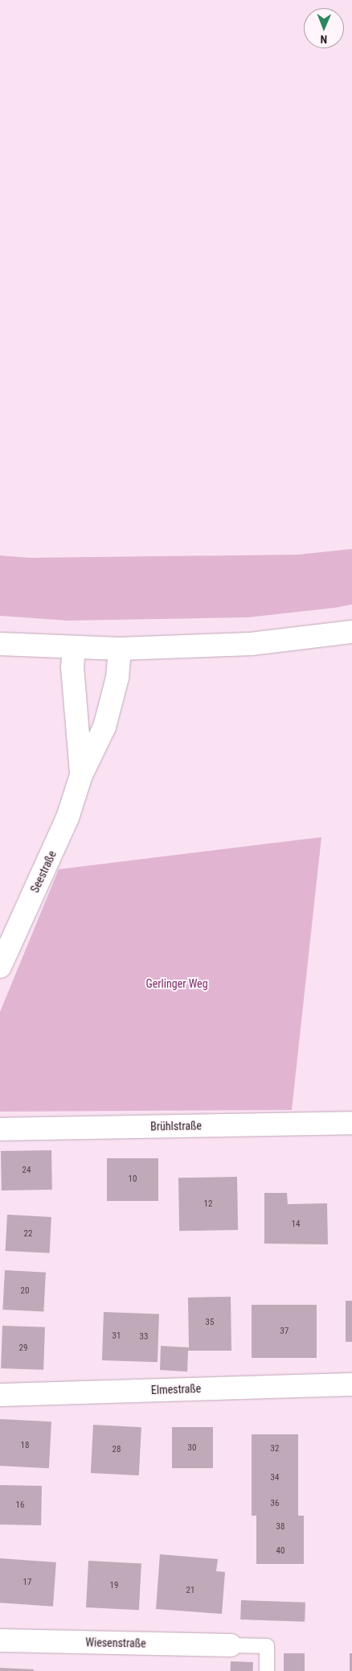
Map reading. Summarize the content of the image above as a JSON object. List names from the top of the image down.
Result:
{
  "streets": {
    "street": [
      "Seestraße",
      "Brühlstraße",
      "Elmestraße",
      "Wiesenstraße"
    ]
  },
  "parks": ["Gerlinger Weg"],
  "house_numbers": [
    "24",
    "10",
    "12",
    "14",
    "22",
    "20",
    "35",
    "37",
    "31",
    "33",
    "29",
    "18",
    "30",
    "32",
    "28",
    "34",
    "36",
    "16",
    "38",
    "40",
    "17",
    "19",
    "21"
  ],
  "north": "bottom"
}
